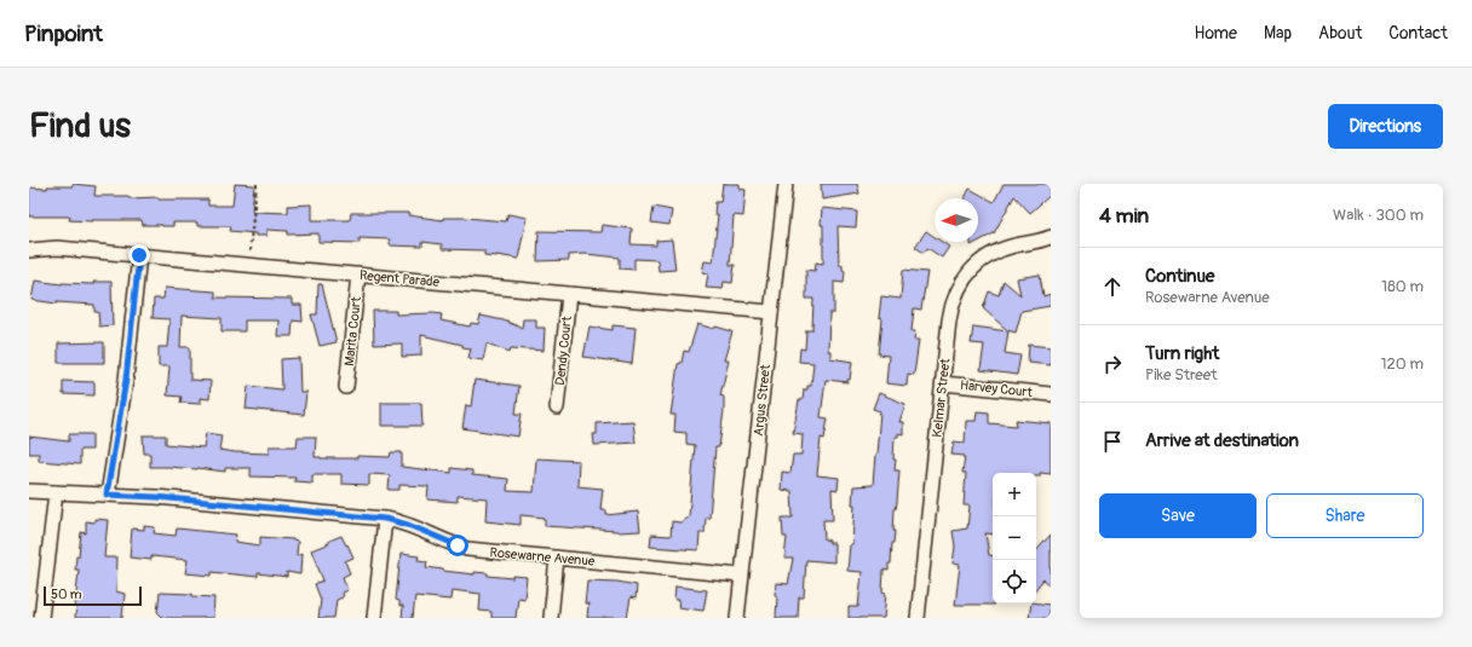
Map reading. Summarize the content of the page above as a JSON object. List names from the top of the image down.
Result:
{
  "streets": {
    "street": [
      "Regent Parade",
      "Marita Court",
      "Dendy Court",
      "Harvey Court",
      "Kelmar Street",
      "Argus Street",
      "Rosewarne Avenue"
    ]
  },
  "crossings": [
    ["Regent Parade", "Marita Court"],
    ["Regent Parade", "Dendy Court"],
    ["Regent Parade", "Argus Street"],
    ["Harvey Court", "Kelmar Street"],
    ["Argus Street", "Rosewarne Avenue"]
  ],
  "scale_bar": "50 m",
  "north": "left",
  "page": {
    "header": "Pinpoint",
    "nav": [
      "Home",
      "Map",
      "About",
      "Contact"
    ],
    "buttons": [
      "Directions",
      ["Save", "Share"]
    ],
    "title": "Find us",
    "heading": ["4 min", "Walk · 300 m"],
    "list": [
      ["Continue", "Rosewarne Avenue", "180 m"],
      ["Turn right", "Pike Street", "120 m"],
      "Arrive at destination"
    ],
    "map_buttons": ["+", "−"],
    "scale": "50 m"
  }
}
